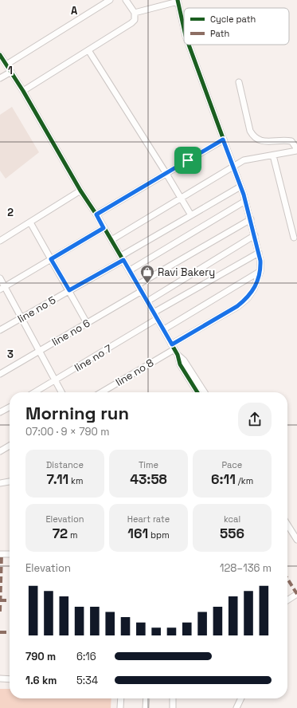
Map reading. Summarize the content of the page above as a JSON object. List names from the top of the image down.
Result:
{
  "streets": {
    "street": [
      "line no 5",
      "line no 6",
      "line no 7",
      "line no 8"
    ]
  },
  "places": {
    "shop": ["Ravi Bakery"]
  },
  "legend": ["Cycle path", "Path"],
  "page": {
    "heading": ["Morning run", "07:00 · 9 × 790 m"],
    "stats": [
      ["Distance", "7.11 km"],
      ["Time", "43:58"],
      ["Pace", "6:11 /km"],
      ["Elevation", "72 m"],
      ["Heart rate", "161 bpm"],
      ["kcal", "556"]
    ],
    "chart": ["Elevation", "128–136 m"],
    "list": [
      {
        "name": "790 m",
        "note": "6:16"
      },
      {
        "name": "1.6 km",
        "note": "5:34"
      }
    ]
  },
  "grid": {
    "columns": ["A"],
    "rows": ["1", "2", "3"]
  }
}
